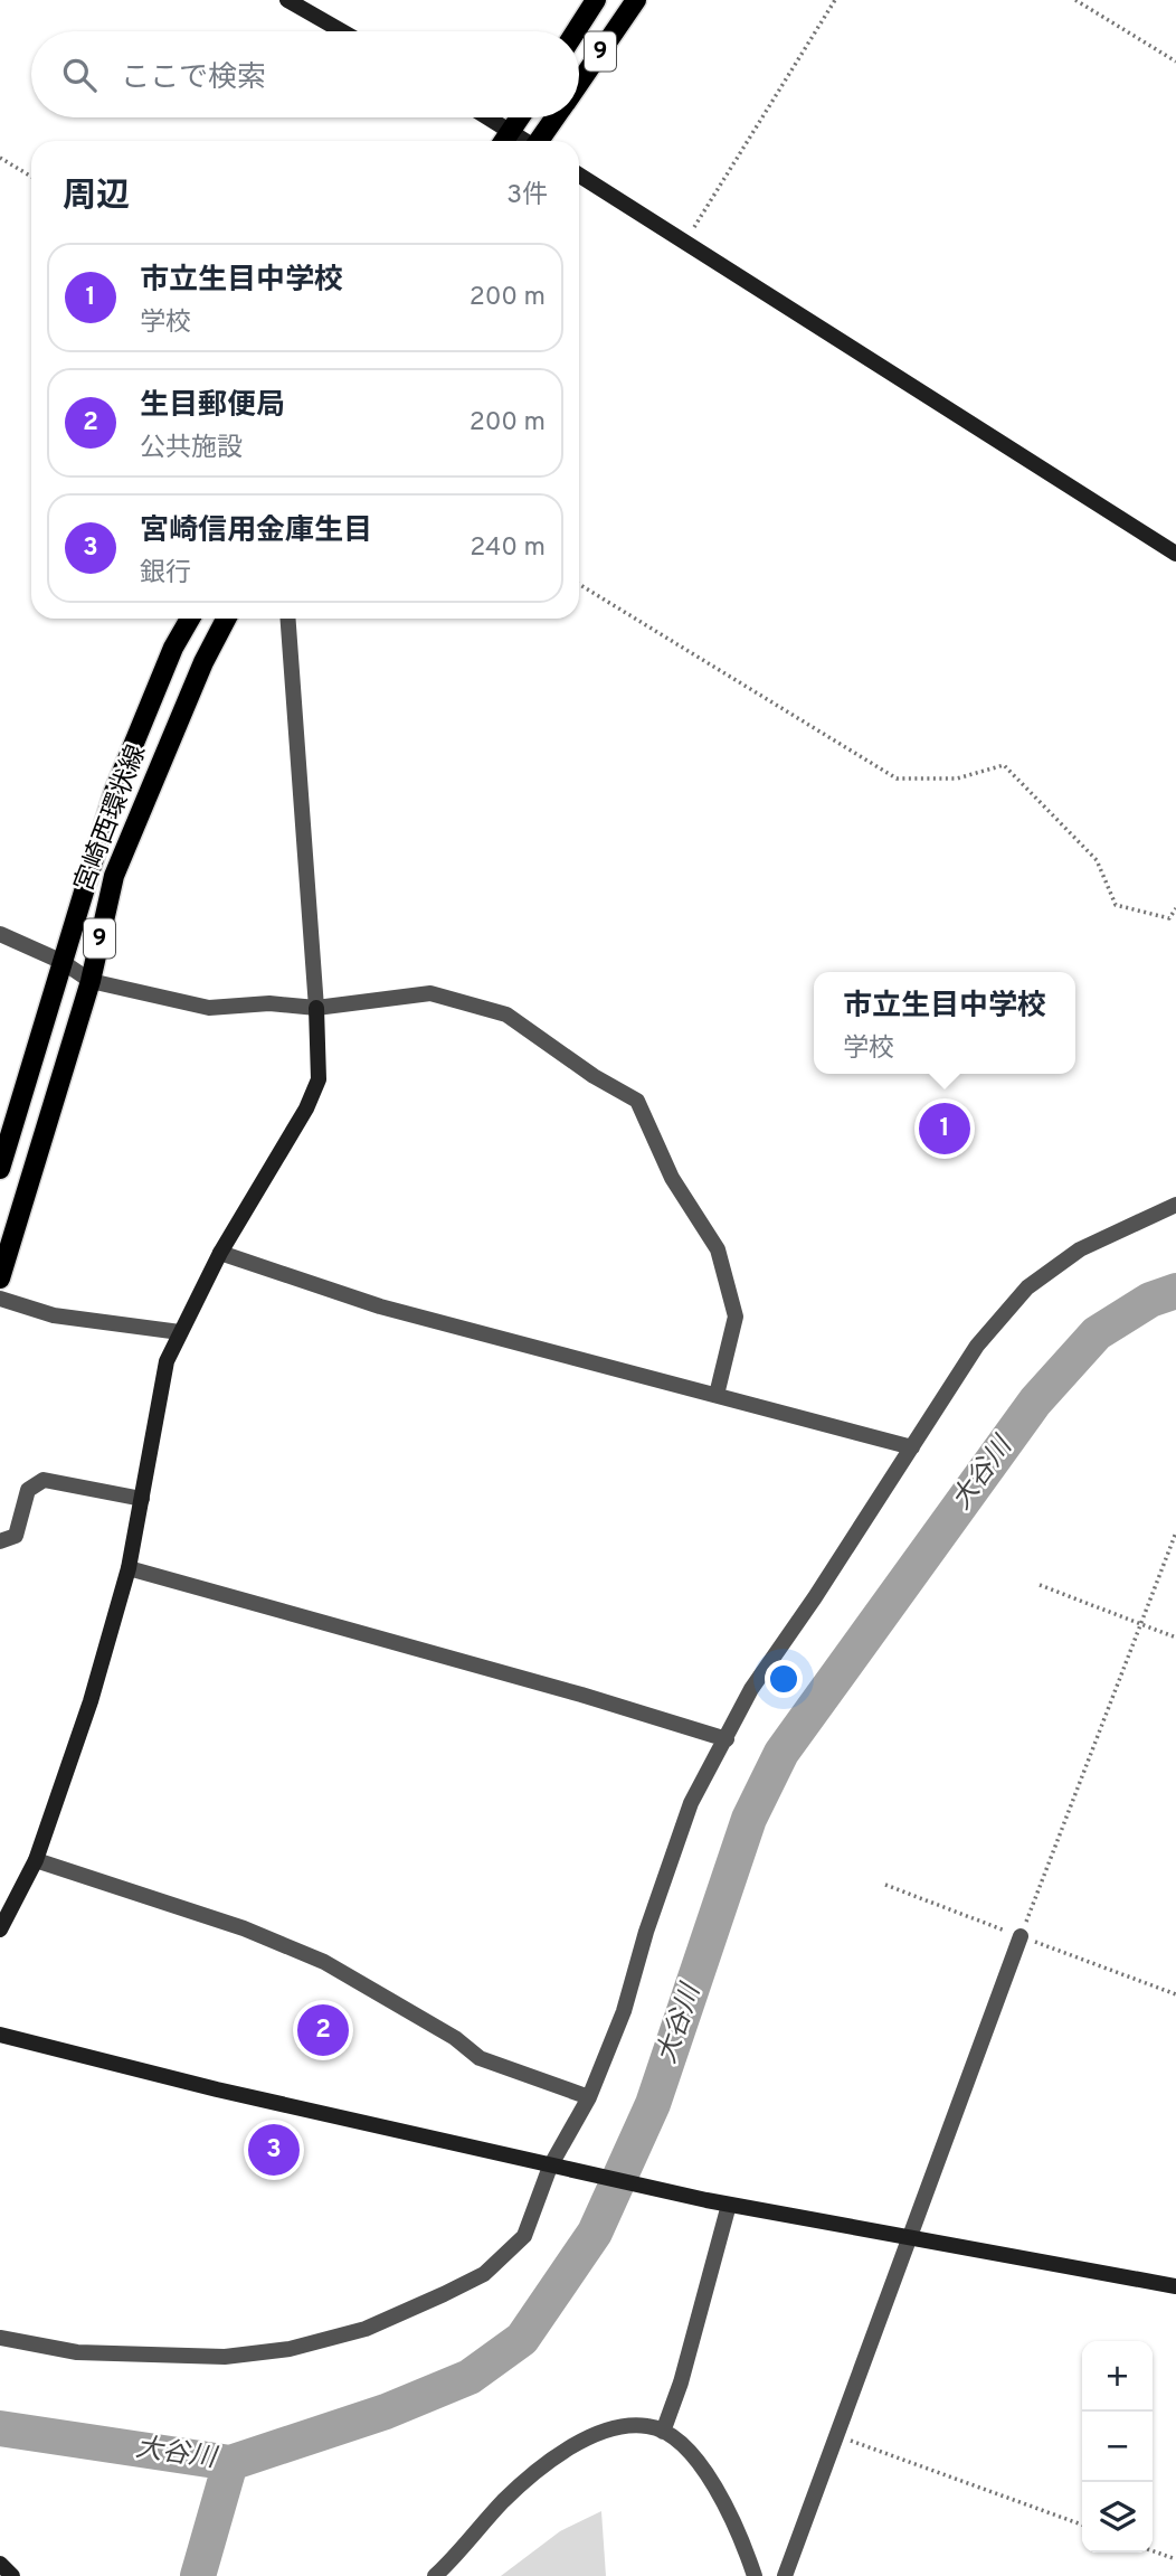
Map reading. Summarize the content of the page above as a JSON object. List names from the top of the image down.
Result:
{
  "streets": {
    "main road": ["9", "宮崎西環状線"]
  },
  "water": ["大谷川"],
  "page": {
    "search": "ここで検索",
    "heading": ["周辺", "3件"],
    "list": [
      {
        "mark": "1",
        "name": "市立生目中学校",
        "note": "学校",
        "value": "200 m"
      },
      {
        "mark": "2",
        "name": "生目郵便局",
        "note": "公共施設",
        "value": "200 m"
      },
      {
        "mark": "3",
        "name": "宮崎信用金庫生目",
        "note": "銀行",
        "value": "240 m"
      }
    ],
    "popup": ["市立生目中学校", "学校"],
    "pins": ["1", "2", "3"],
    "map_buttons": ["+", "−"]
  }
}
